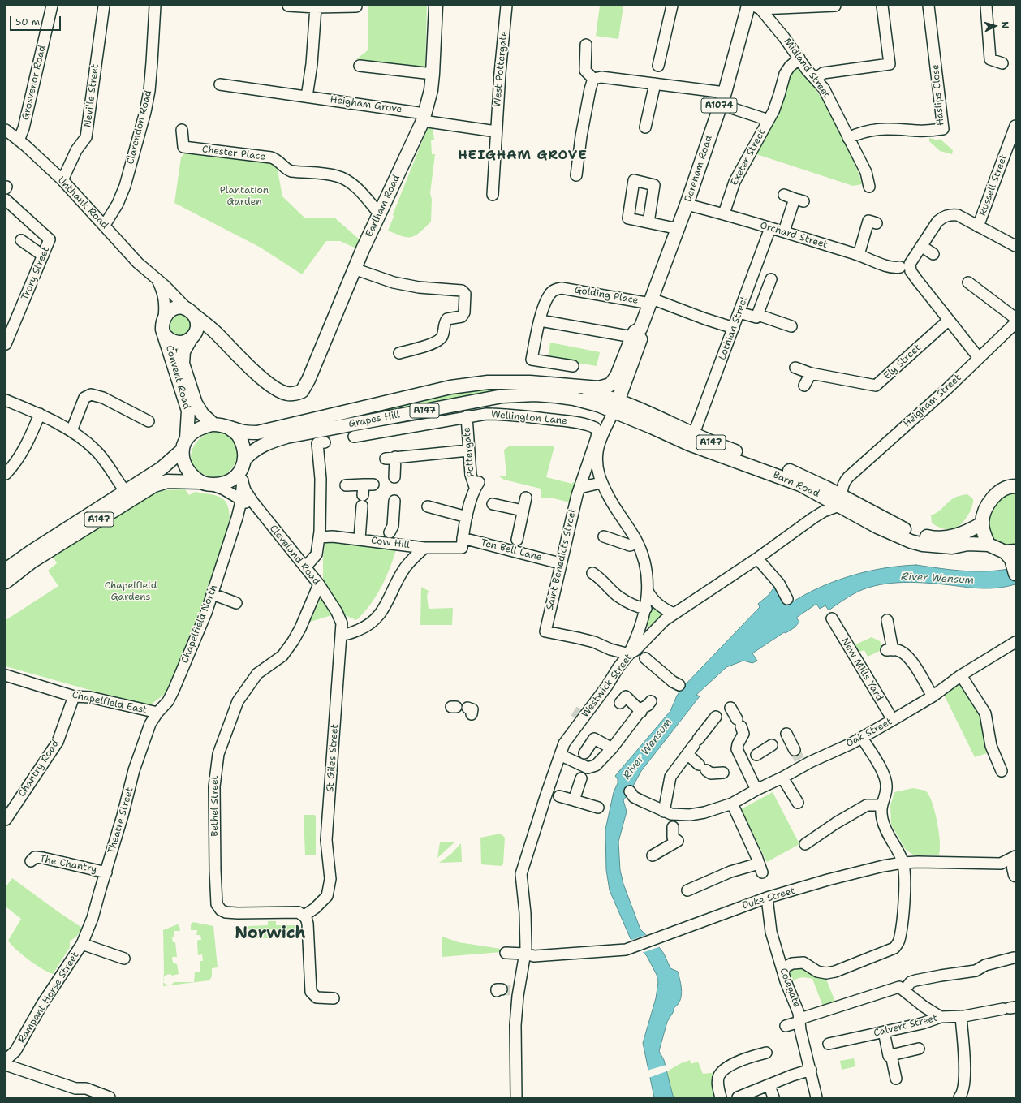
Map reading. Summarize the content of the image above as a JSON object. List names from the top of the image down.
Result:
{
  "streets": {
    "main road": [
      "A1074",
      "Dereham Road",
      "Unthank Road",
      "Earlham Road",
      "Convent Road",
      "A147",
      "Grapes Hill",
      "Barn Road"
    ],
    "street": [
      "Midland Street",
      "West Pottergate",
      "Grosvenor Road",
      "Haslips Close",
      "Neville Street",
      "Heigham Grove",
      "Clarendon Road",
      "Chester Place",
      "Exeter Street",
      "Russell Street",
      "Orchard Street",
      "Trory Street",
      "Golding Place",
      "Lothian Street",
      "Ely Street",
      "Heigham Street",
      "Wellington Lane",
      "Pottergate",
      "Cow Hill",
      "Ten Bell Lane",
      "Cleveland Road",
      "Saint Benedicts Street",
      "Chapelfield North",
      "New Mills Yard",
      "Westwick Street",
      "Chapelfield East",
      "Oak Street",
      "St Giles Street",
      "Chantry Road",
      "Bethel Street",
      "Theatre Street",
      "The Chantry",
      "Duke Street",
      "Colegate",
      "Rampant Horse Street",
      "Calvert Street"
    ]
  },
  "crossings": [
    ["Midland Street", "Haslips Close"],
    ["Midland Street", "Exeter Street"],
    ["Midland Street", "Dereham Road"],
    ["Grosvenor Road", "Unthank Road"],
    ["Neville Street", "Unthank Road"],
    ["Heigham Grove", "Earlham Road"],
    ["Clarendon Road", "Unthank Road"],
    ["Chester Place", "Earlham Road"],
    ["Exeter Street", "Orchard Street"],
    ["Dereham Road", "Orchard Street"],
    ["Dereham Road", "Golding Place"],
    ["Dereham Road", "Grapes Hill"],
    ["Dereham Road", "Barn Road"],
    ["Unthank Road", "Earlham Road"],
    ["Unthank Road", "Convent Road"],
    ["Orchard Street", "Lothian Street"],
    ["Golding Place", "Lothian Street"],
    ["Convent Road", "A147"],
    ["Convent Road", "Grapes Hill"],
    ["Convent Road", "Cleveland Road"],
    ["Heigham Street", "Barn Road"],
    ["Heigham Street", "Westwick Street"],
    ["A147", "Grapes Hill"],
    ["A147", "Barn Road"],
    ["A147", "Cleveland Road"],
    ["Wellington Lane", "Pottergate"],
    ["Wellington Lane", "Saint Benedicts Street"],
    ["Grapes Hill", "Barn Road"],
    ["Grapes Hill", "Cleveland Road"],
    ["Pottergate", "Cow Hill"],
    ["Pottergate", "Ten Bell Lane"],
    ["Barn Road", "Westwick Street"],
    ["Cow Hill", "Ten Bell Lane"],
    ["Ten Bell Lane", "Saint Benedicts Street"],
    ["Cleveland Road", "Chapelfield North"],
    ["Cleveland Road", "St Giles Street"],
    ["Cleveland Road", "Bethel Street"],
    ["Saint Benedicts Street", "Westwick Street"],
    ["Chapelfield North", "Theatre Street"],
    ["New Mills Yard", "Oak Street"],
    ["Westwick Street", "Duke Street"],
    ["Chapelfield East", "Chantry Road"],
    ["Chapelfield East", "Theatre Street"],
    ["St Giles Street", "Bethel Street"],
    ["Theatre Street", "The Chantry"],
    ["Theatre Street", "Rampant Horse Street"],
    ["Duke Street", "Colegate"]
  ],
  "districts": ["HEIGHAM GROVE", "Norwich"],
  "water": ["River Wensum"],
  "parks": ["Plantation Garden", "Chapelfield Gardens"],
  "scale_bar": "50 m",
  "north": "right"
}
